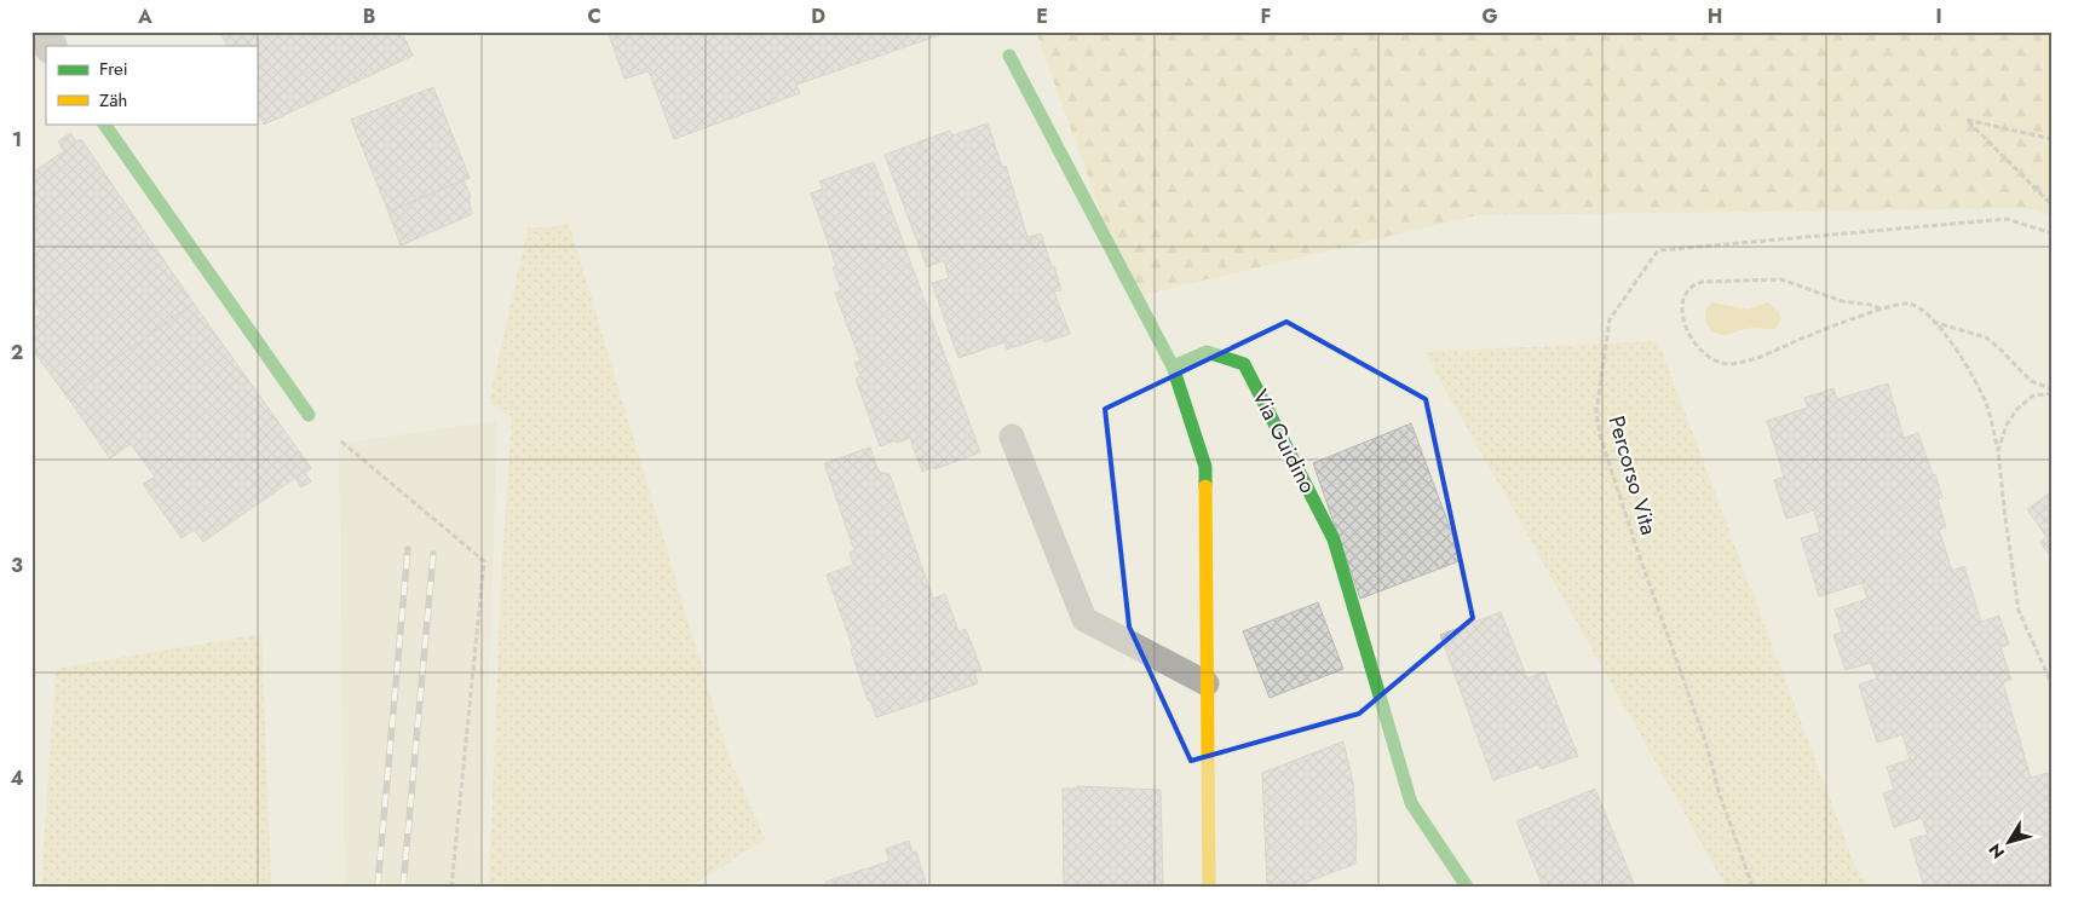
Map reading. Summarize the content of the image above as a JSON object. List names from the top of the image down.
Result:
{
  "streets": {
    "street": ["Via Guidino"],
    "path": ["Percorso Vita"]
  },
  "legend": ["Frei", "Zäh"],
  "north": "bottom left",
  "grid": {
    "columns": [
      "A",
      "B",
      "C",
      "D",
      "E",
      "F",
      "G",
      "H",
      "I"
    ],
    "rows": [
      "1",
      "2",
      "3",
      "4"
    ]
  }
}
